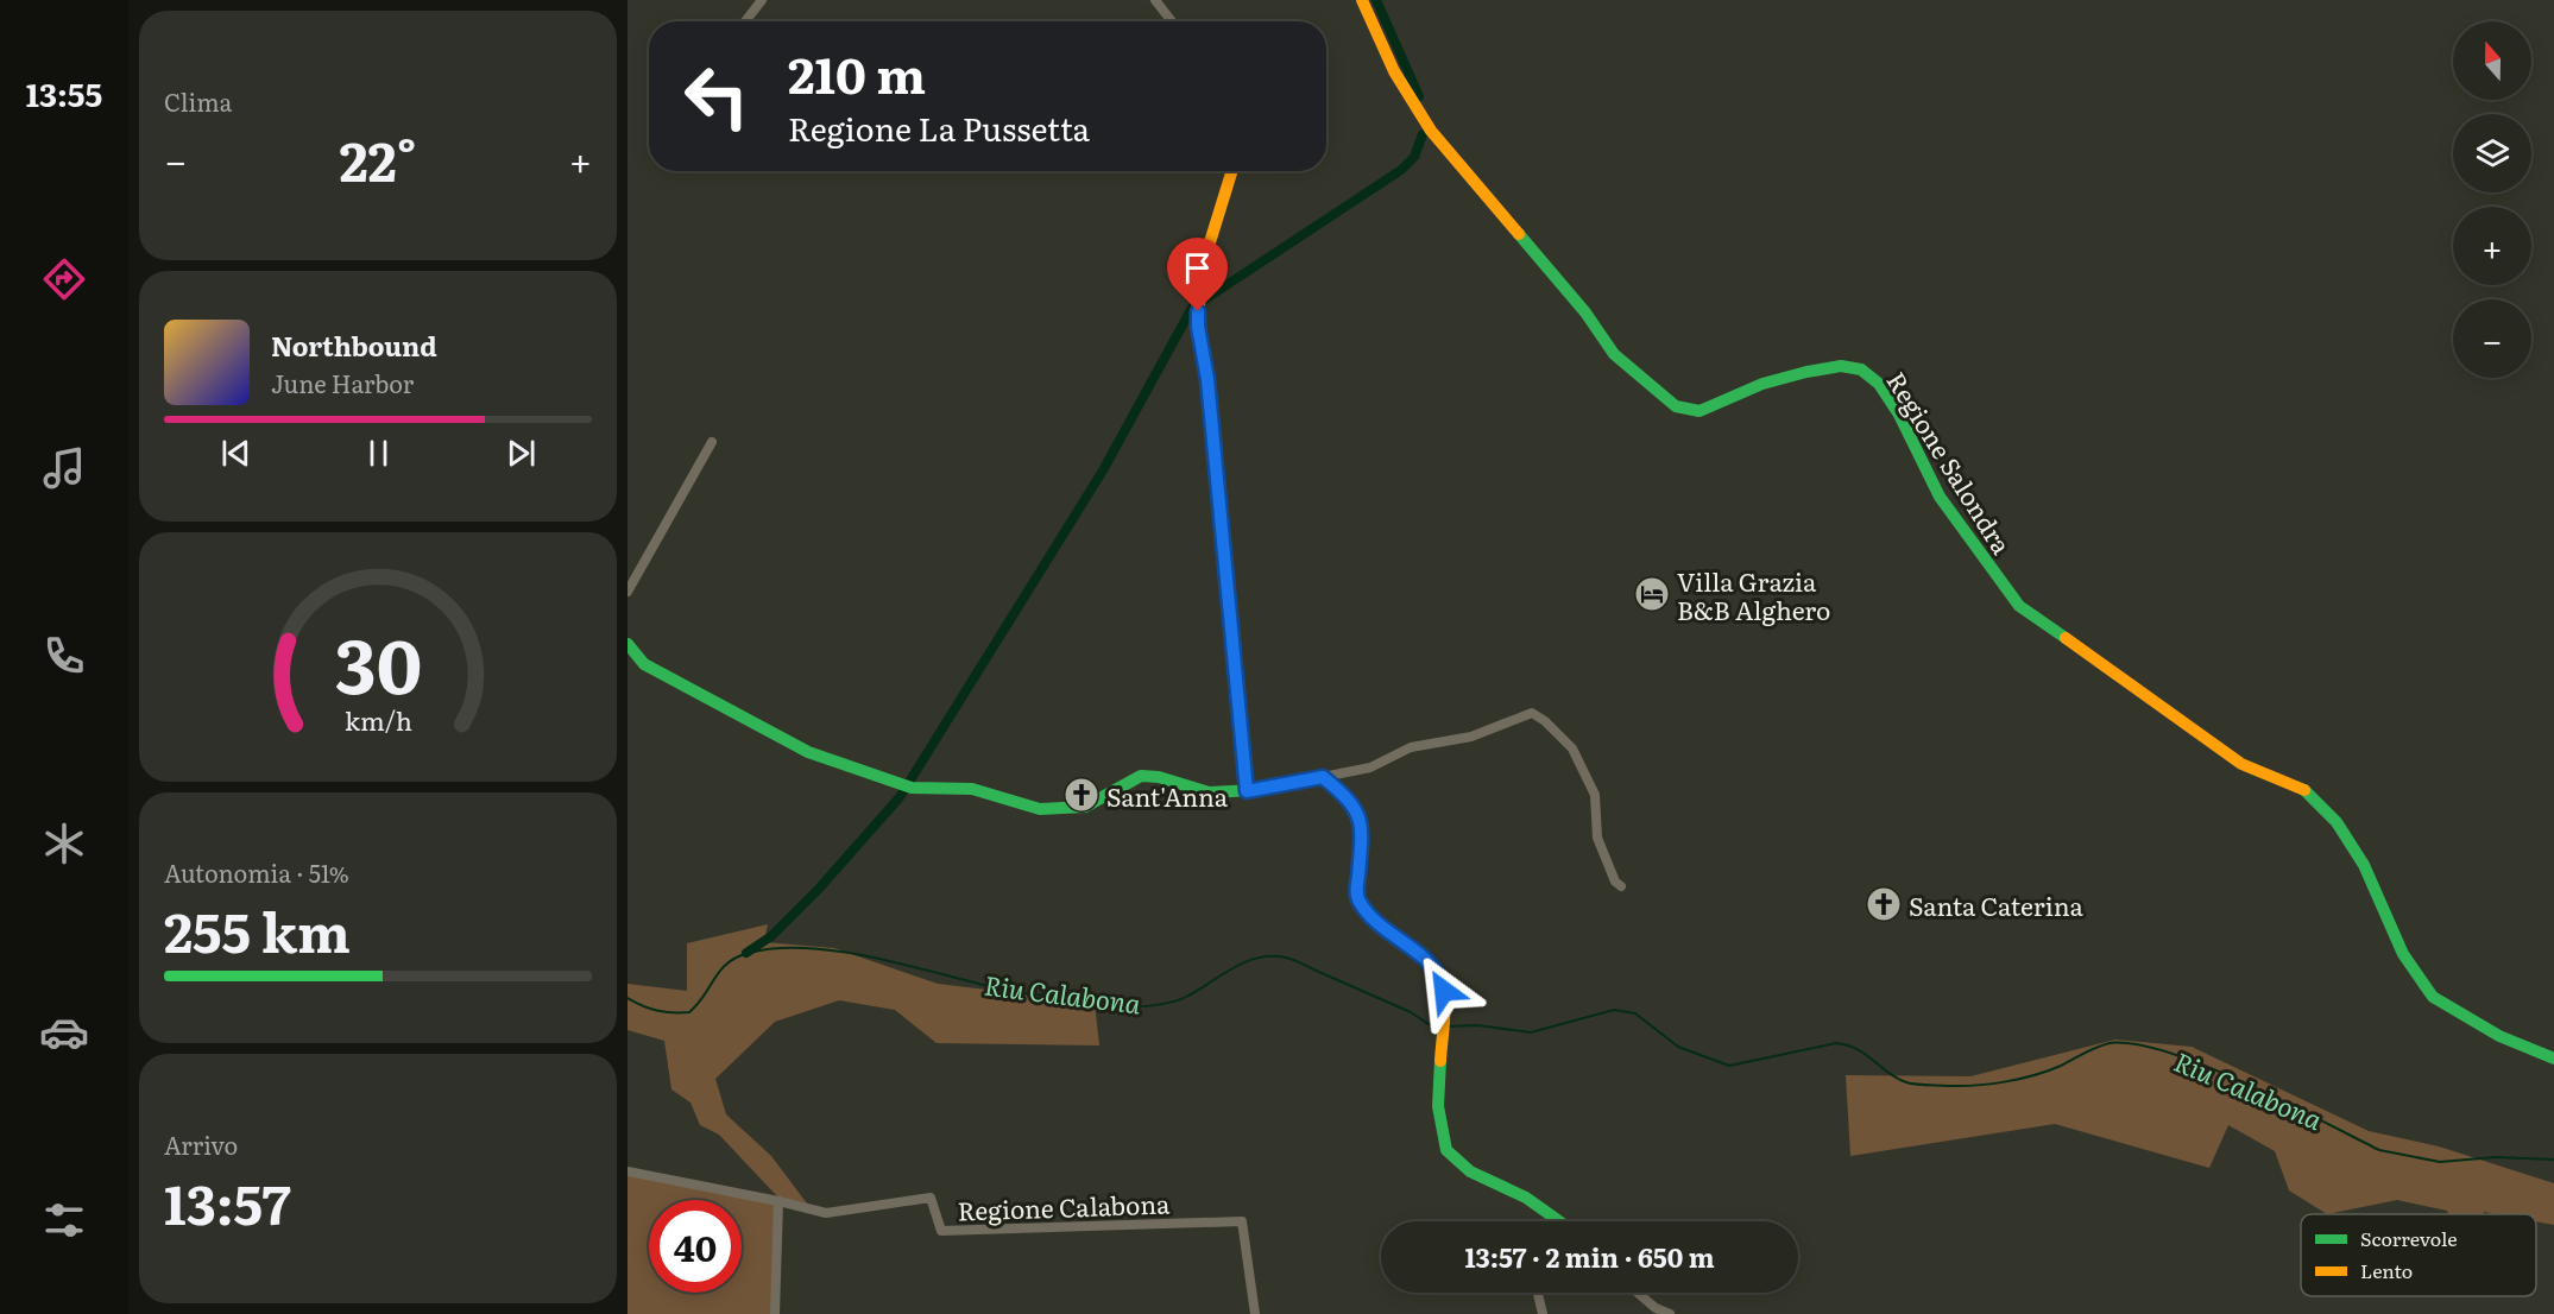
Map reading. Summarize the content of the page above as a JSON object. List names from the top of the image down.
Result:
{
  "streets": {
    "street": ["Regione Salondra", "Regione Calabona"]
  },
  "water": ["Riu Calabona"],
  "places": {
    "hotel": ["Villa Grazia B&B Alghero"],
    "church": ["Sant'Anna", "Santa Caterina"]
  },
  "legend": ["Scorrevole", "Lento"],
  "north": "top",
  "page": {
    "tabs": "13:55",
    "tile": [
      "Clima",
      ["Autonomia · 51%", "255 km"],
      ["Arrivo", "13:57"]
    ],
    "map_buttons": ["+", "−"],
    "turn": ["210 m", "Regione La Pussetta"],
    "heat": ["−", "22°", "+"],
    "song": ["Northbound", "June Harbor"],
    "limit": "40",
    "trip": "13:57 · 2 min · 650 m",
    "gauge": ["30", "km/h"]
  }
}
